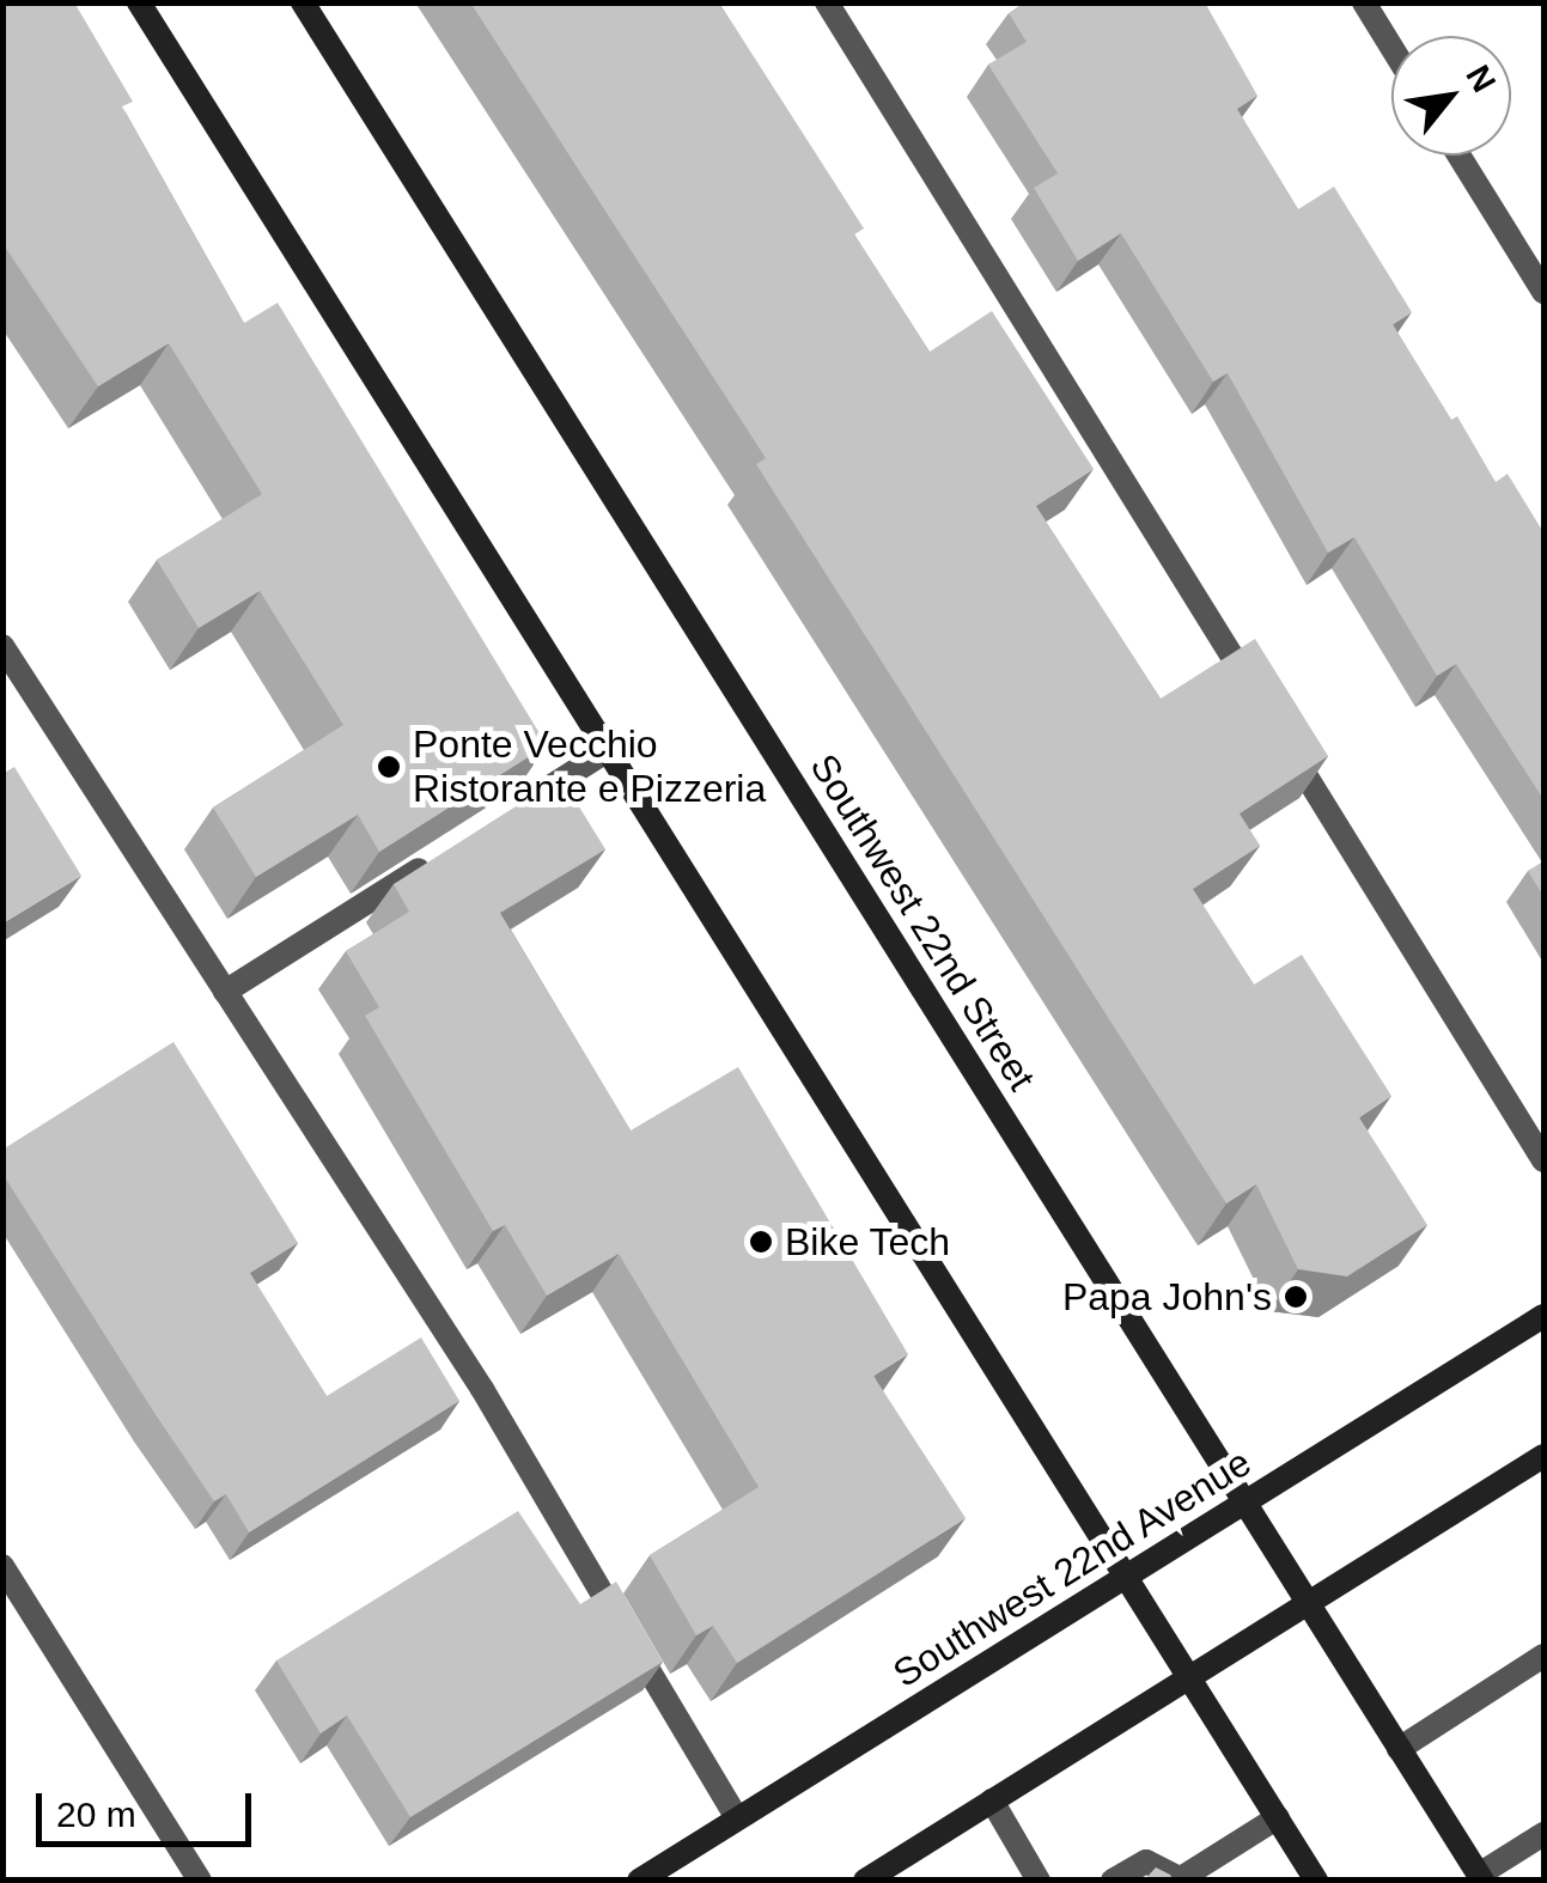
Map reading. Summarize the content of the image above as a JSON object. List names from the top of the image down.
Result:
{
  "streets": {
    "main road": ["Southwest 22nd Street", "Southwest 22nd Avenue"]
  },
  "crossings": [
    ["Southwest 22nd Street", "Southwest 22nd Avenue"]
  ],
  "places": ["Ponte Vecchio Ristorante e Pizzeria", "Bike Tech", "Papa John's"],
  "scale_bar": "20 m",
  "north": "top right"
}
